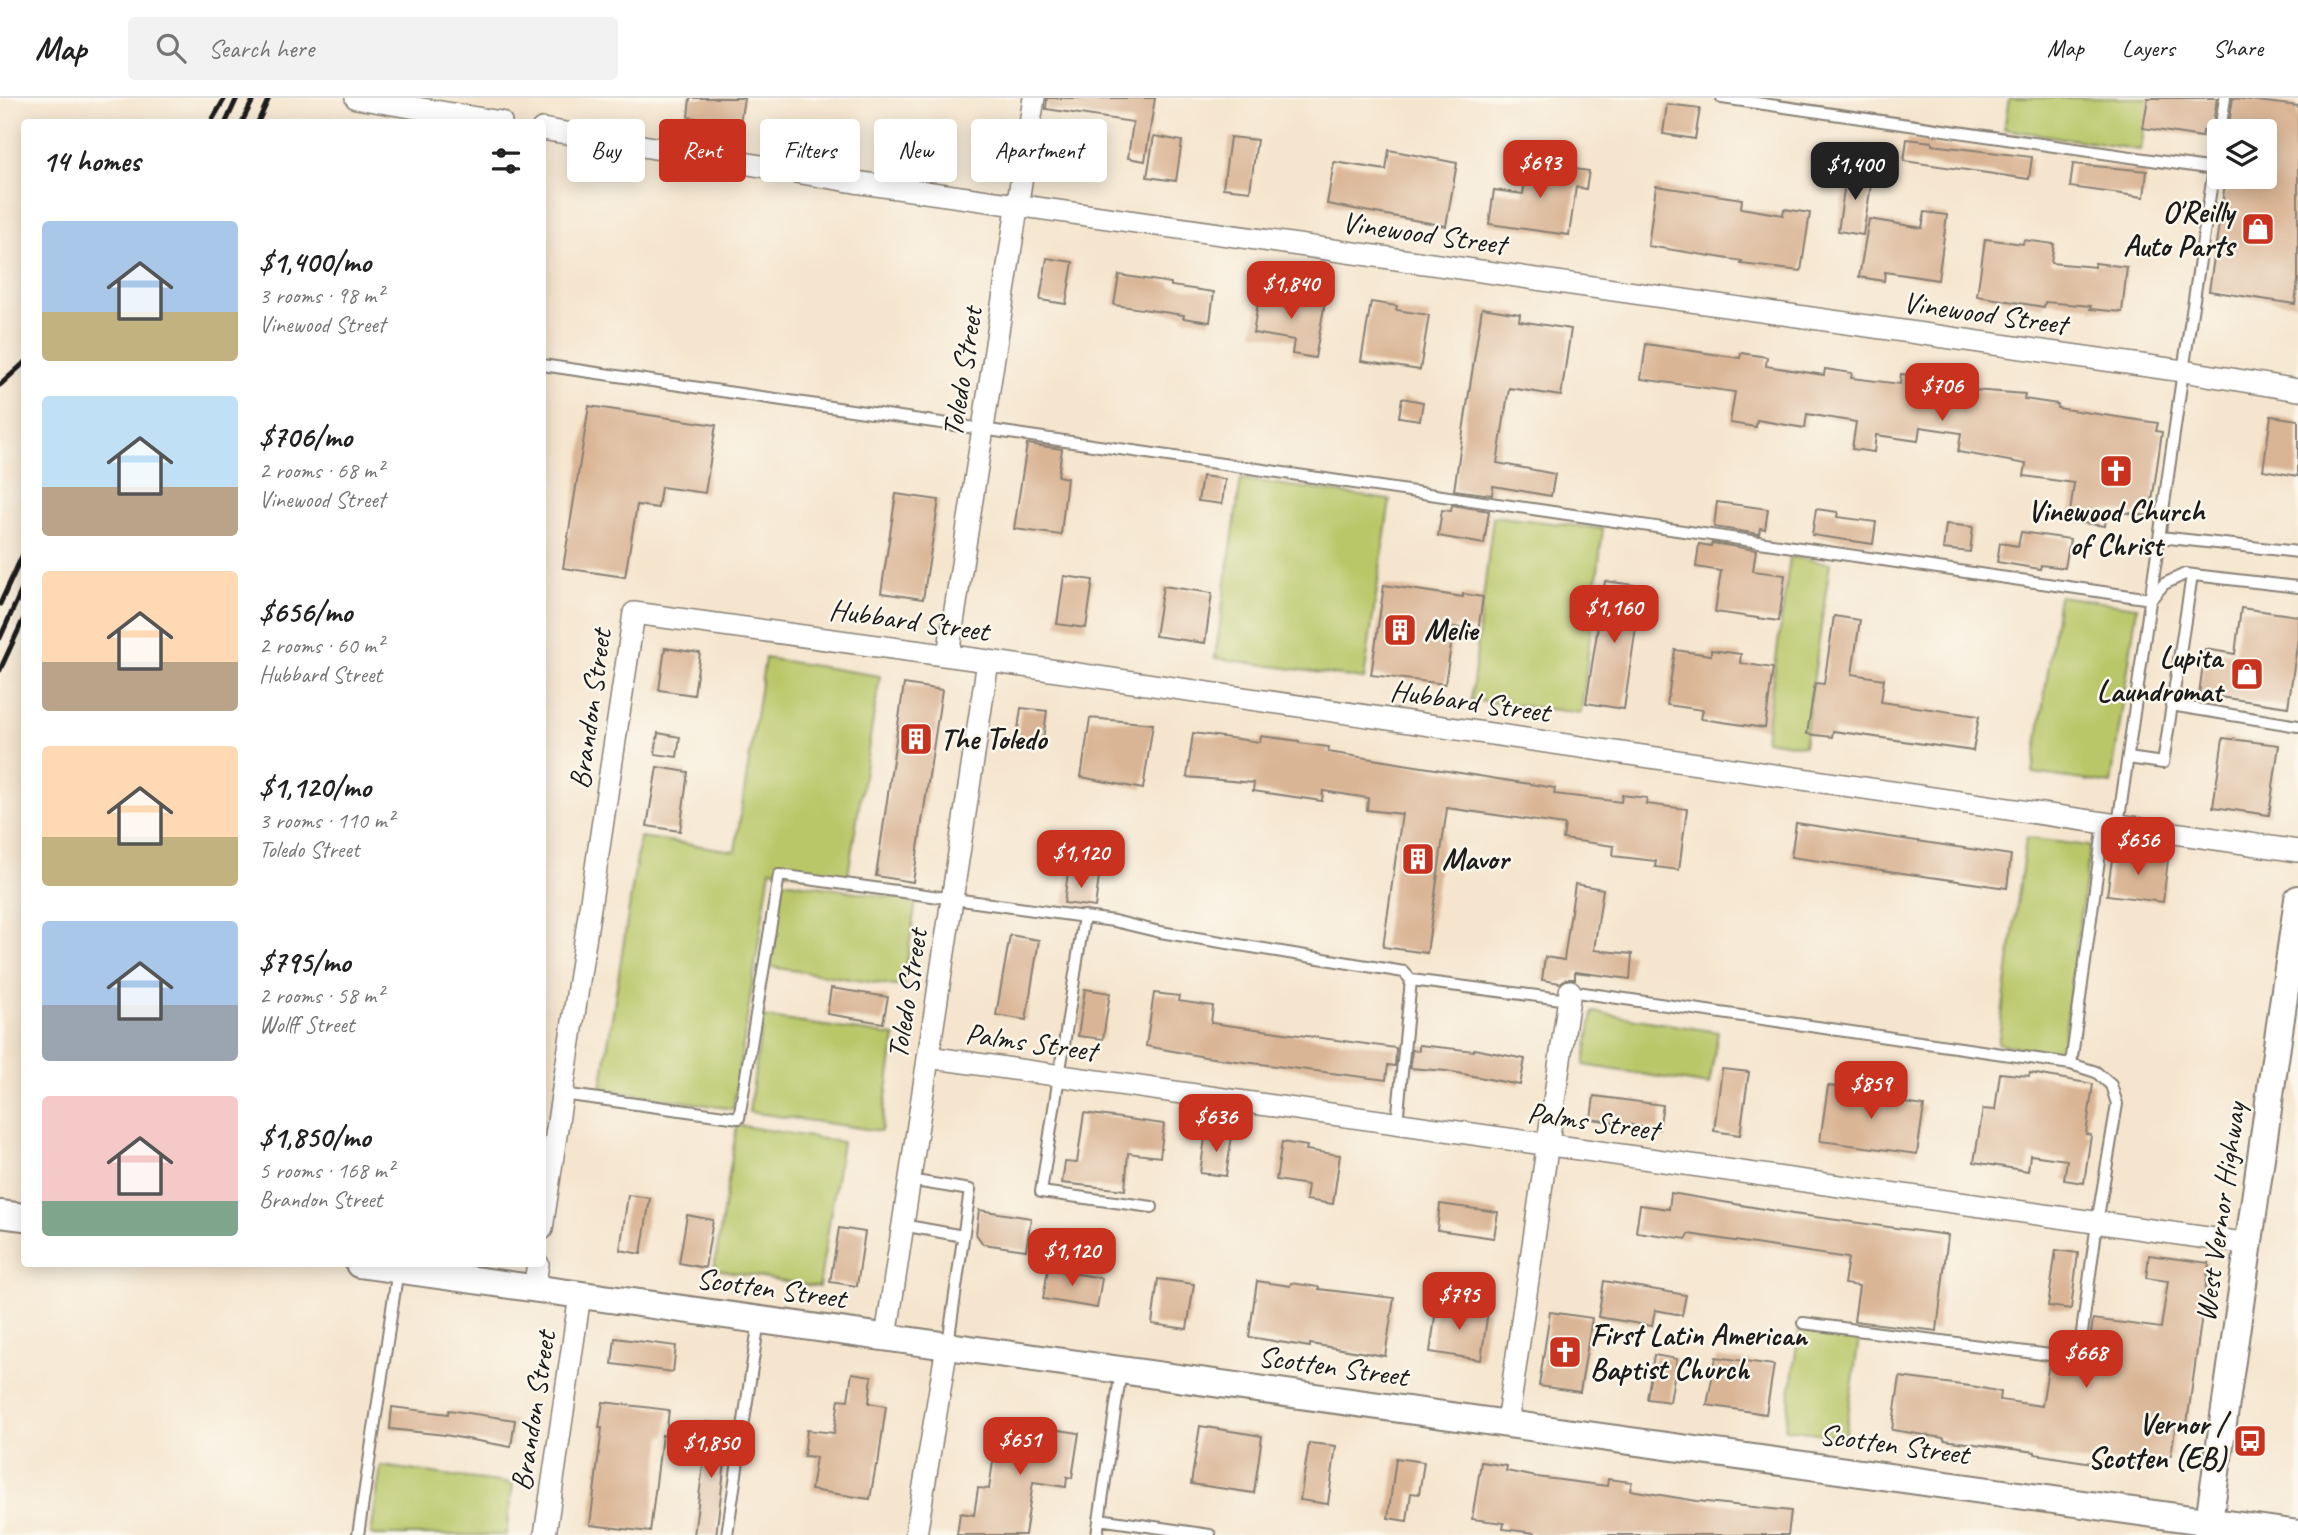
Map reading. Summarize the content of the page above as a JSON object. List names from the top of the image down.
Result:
{
  "streets": {
    "street": [
      "Vinewood Street",
      "Toledo Street",
      "Hubbard Street",
      "Brandon Street",
      "Palms Street",
      "West Vernor Highway",
      "Scotten Street"
    ]
  },
  "crossings": [
    ["Vinewood Street", "Toledo Street"],
    ["Toledo Street", "Hubbard Street"],
    ["Toledo Street", "Palms Street"],
    ["Toledo Street", "Scotten Street"],
    ["Hubbard Street", "Brandon Street"],
    ["Brandon Street", "Scotten Street"],
    ["Palms Street", "West Vernor Highway"],
    ["West Vernor Highway", "Scotten Street"]
  ],
  "places": {
    "shop": ["O'Reilly Auto Parts", "Lupita Laundromat"],
    "church": ["Vinewood Church of Christ", "First Latin American Baptist Church"],
    "building": ["Melie", "The Toledo", "Mavor"],
    "bus stop": ["Vernor / Scotten (EB)"]
  },
  "page": {
    "header": "Map",
    "search": "Search here",
    "nav": ["Map", "Layers", "Share"],
    "chip": [
      "Buy",
      "Rent",
      "Filters",
      "New",
      "Apartment"
    ],
    "heading": "14 homes",
    "price": [
      "$693",
      "$1,400",
      "$1,840",
      "$706",
      "$1,160",
      "$656",
      "$1,120",
      "$859",
      "$636",
      "$1,120",
      "$795",
      "$668",
      "$651",
      "$1,850"
    ],
    "list": [
      {
        "name": "$1,400/mo",
        "note": "3 rooms · 98 m² · Vinewood Street"
      },
      {
        "name": "$706/mo",
        "note": "2 rooms · 68 m² · Vinewood Street"
      },
      {
        "name": "$656/mo",
        "note": "2 rooms · 60 m² · Hubbard Street"
      },
      {
        "name": "$1,120/mo",
        "note": "3 rooms · 110 m² · Toledo Street"
      },
      {
        "name": "$795/mo",
        "note": "2 rooms · 58 m² · Wolff Street"
      },
      {
        "name": "$1,850/mo",
        "note": "5 rooms · 168 m² · Brandon Street"
      }
    ]
  }
}
